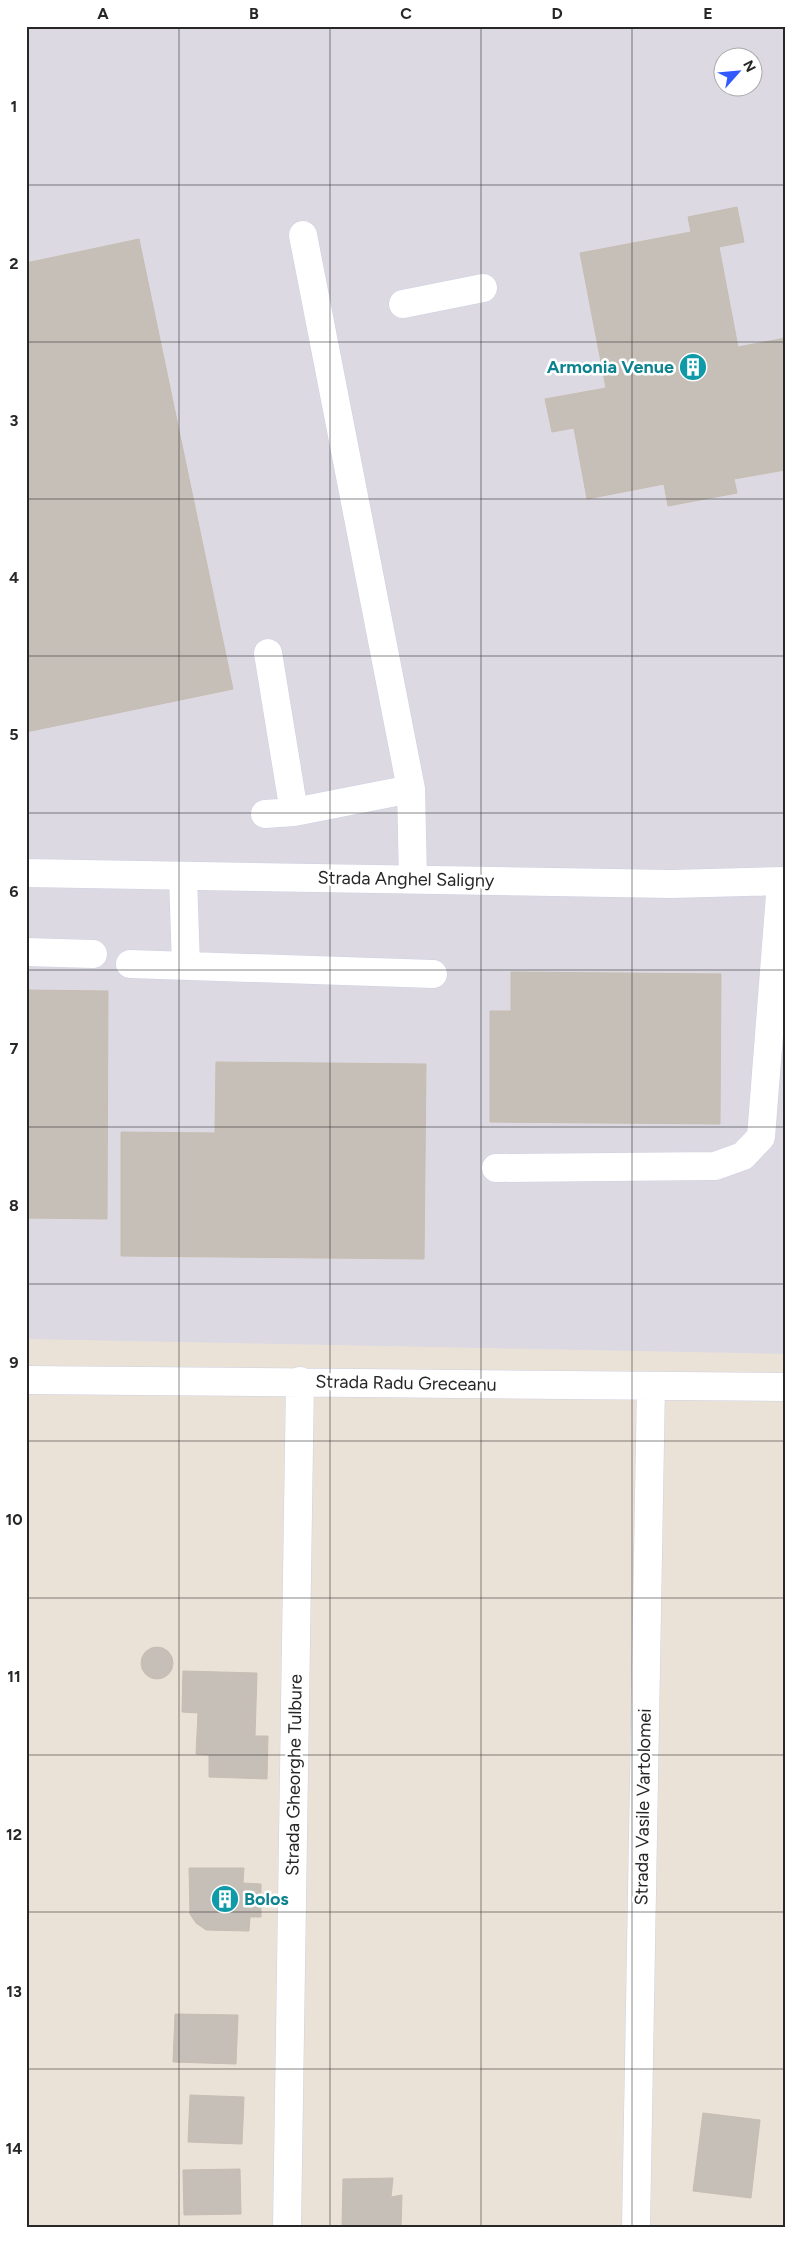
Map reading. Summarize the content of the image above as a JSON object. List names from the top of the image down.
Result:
{
  "streets": {
    "street": [
      "Strada Anghel Saligny",
      "Strada Radu Greceanu",
      "Strada Gheorghe Tulbure",
      "Strada Vasile Vartolomei"
    ]
  },
  "crossings": [
    ["Strada Radu Greceanu", "Strada Gheorghe Tulbure"],
    ["Strada Radu Greceanu", "Strada Vasile Vartolomei"]
  ],
  "places": {
    "building": ["Armonia Venue", "Bolos"]
  },
  "north": "top right",
  "grid": {
    "columns": [
      "A",
      "B",
      "C",
      "D",
      "E"
    ],
    "rows": [
      "1",
      "2",
      "3",
      "4",
      "5",
      "6",
      "7",
      "8",
      "9",
      "10",
      "11",
      "12",
      "13",
      "14"
    ]
  }
}
